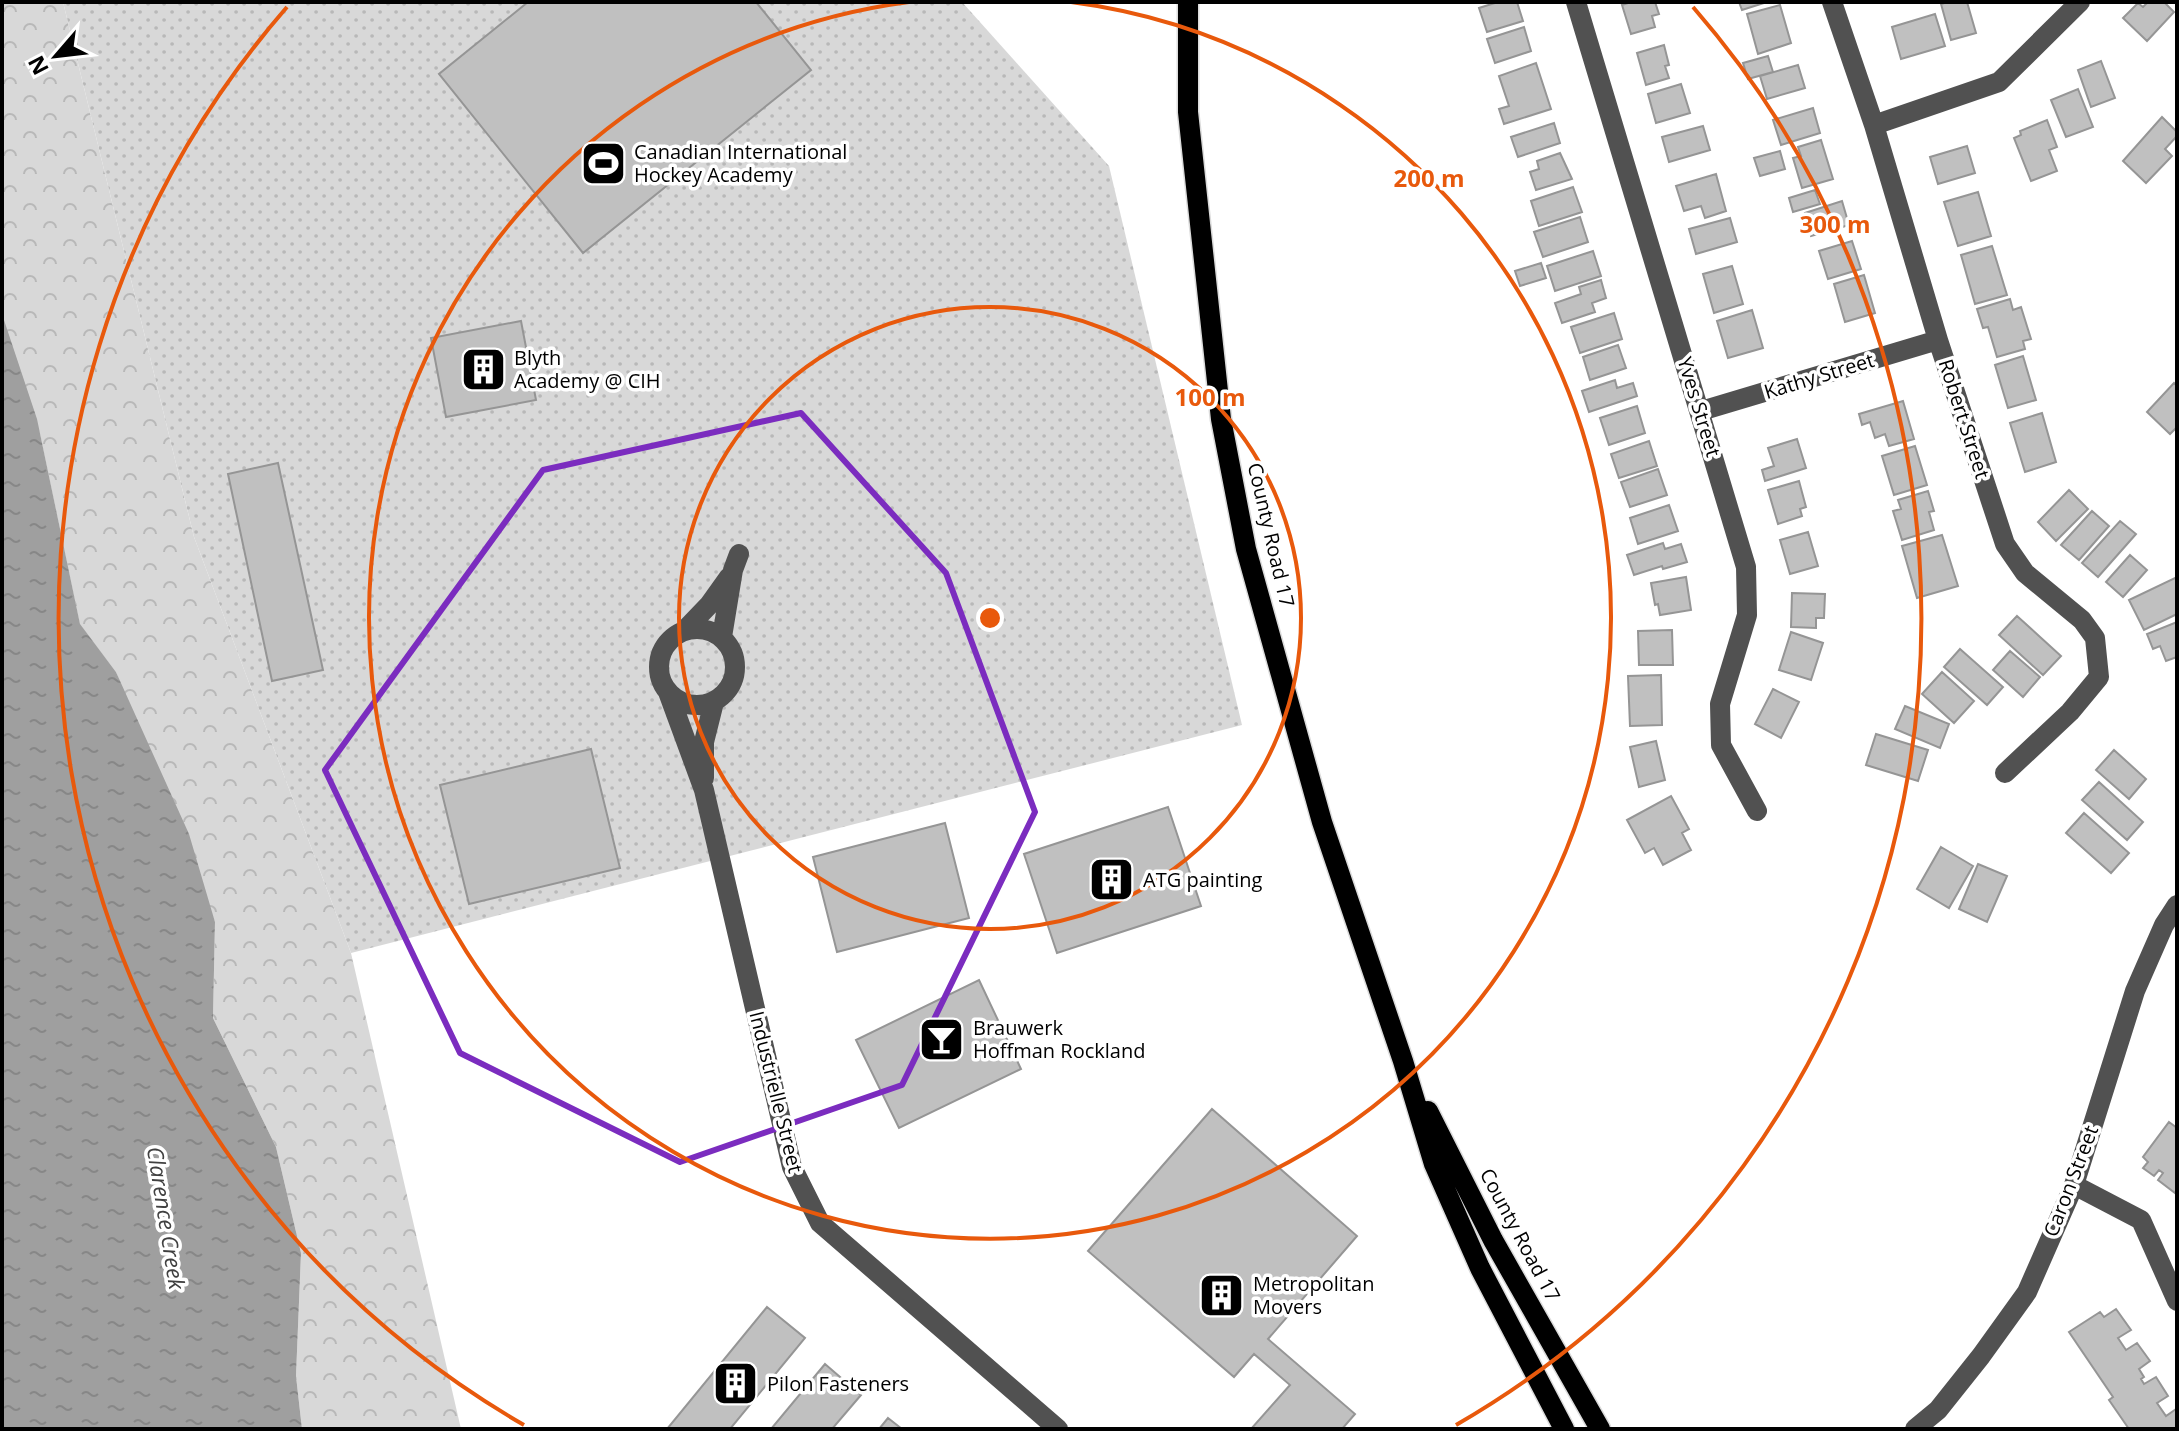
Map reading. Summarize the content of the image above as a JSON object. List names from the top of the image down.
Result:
{
  "streets": {
    "main road": ["County Road 17"],
    "street": [
      "Kathy Street",
      "Yves Street",
      "Robert Street",
      "Industrielle Street",
      "Caron Street"
    ]
  },
  "crossings": [
    ["Kathy Street", "Yves Street"],
    ["Kathy Street", "Robert Street"]
  ],
  "water": ["Clarence Creek"],
  "places": {
    "sports": ["Canadian International Hockey Academy"],
    "building": [
      "Blyth Academy @ CIH",
      "ATG painting",
      "Metropolitan Movers",
      "Pilon Fasteners"
    ],
    "bar": ["Brauwerk Hoffman Rockland"]
  },
  "north": "bottom left",
  "rings": ["200 m", "300 m", "100 m"]
}
